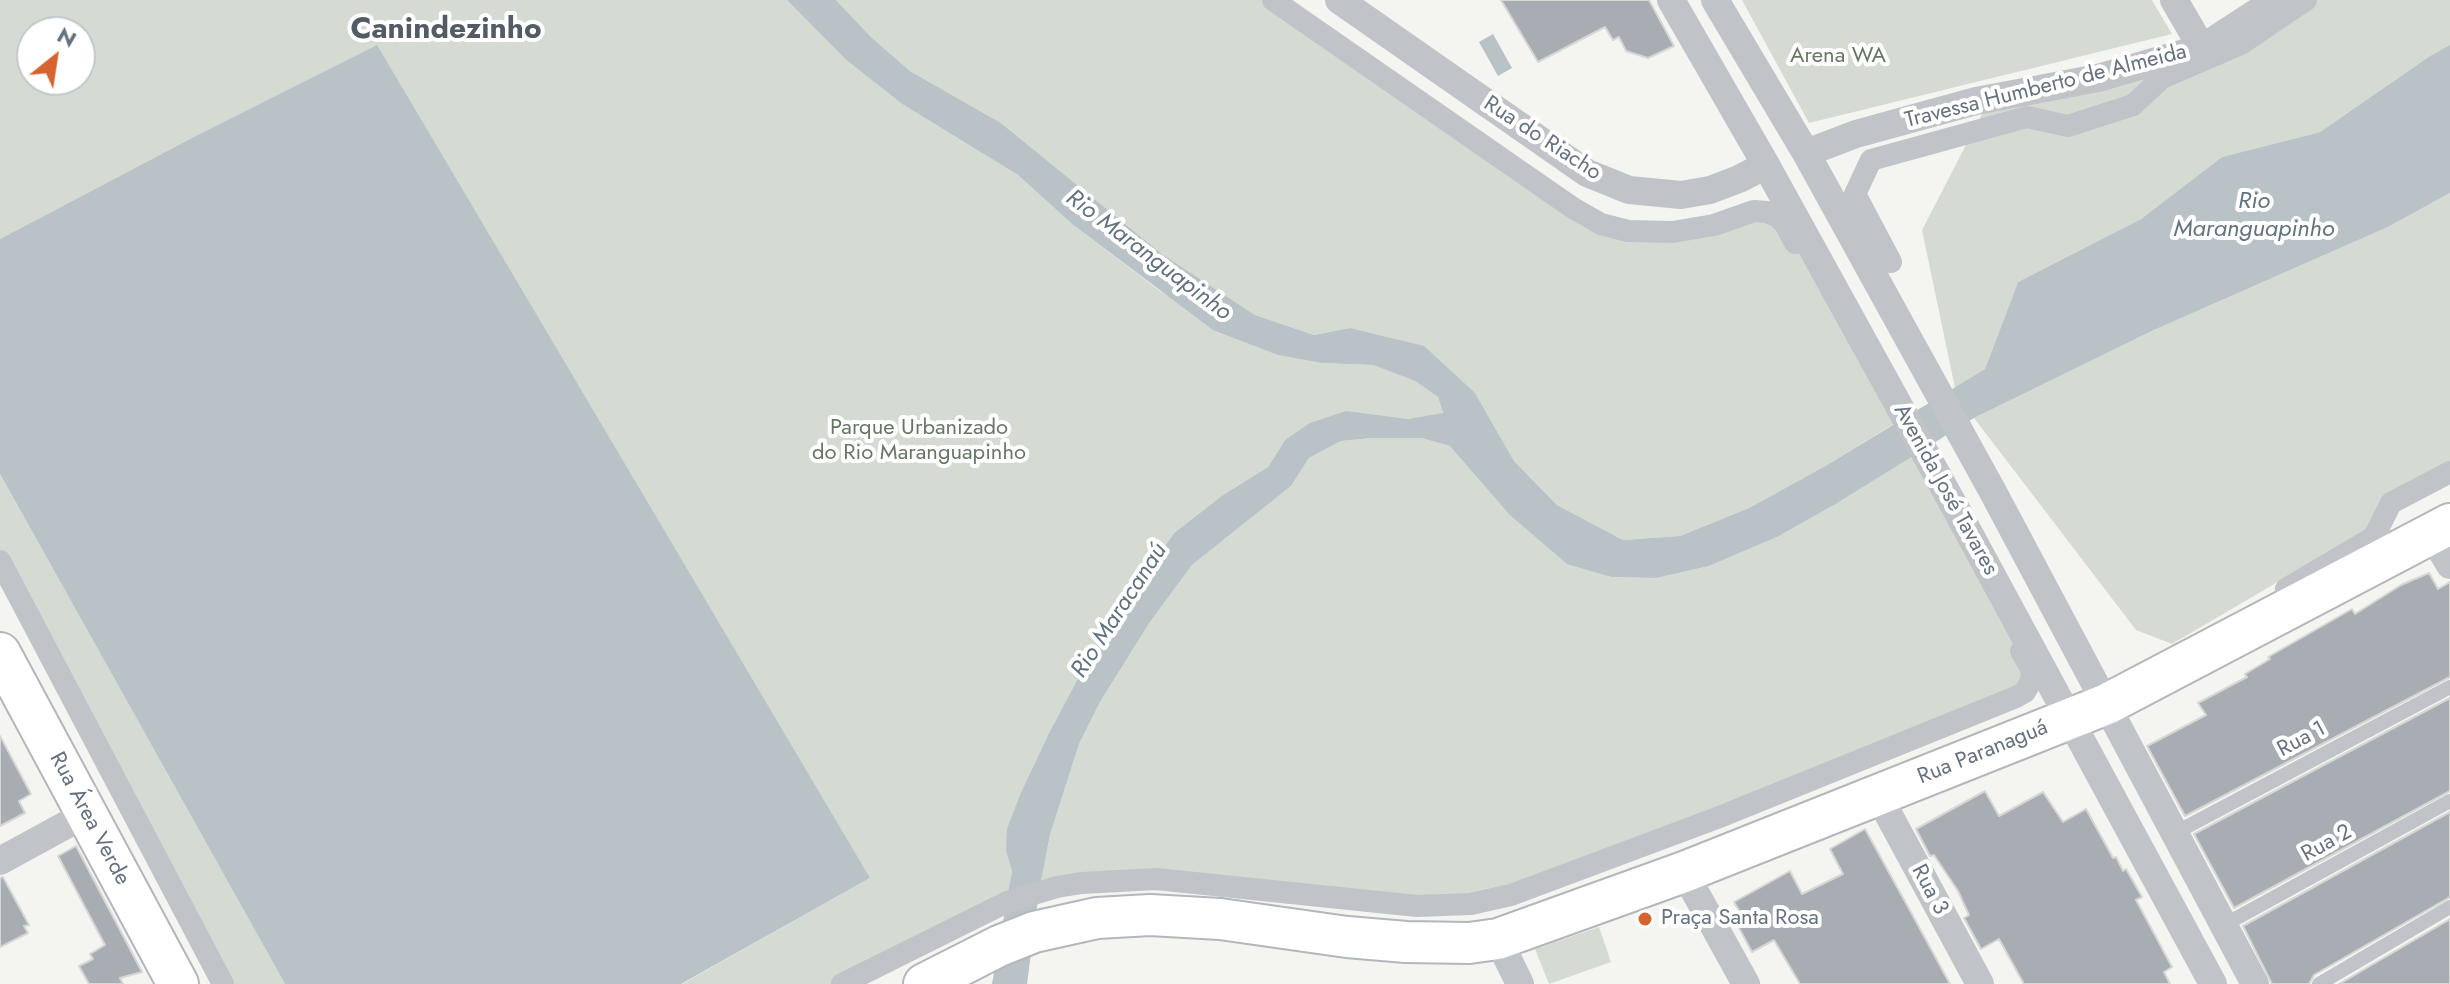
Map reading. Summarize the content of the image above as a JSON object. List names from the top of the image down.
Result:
{
  "streets": {
    "main road": ["Rua Paranaguá", "Rua Área Verde"],
    "street": [
      "Travessa Humberto de Almeida",
      "Rua do Riacho",
      "Avenida José Tavares",
      "Rua 3"
    ],
    "lane": ["Rua 1", "Rua 2"]
  },
  "crossings": [
    ["Travessa Humberto de Almeida", "Avenida José Tavares"],
    ["Rua do Riacho", "Avenida José Tavares"],
    ["Avenida José Tavares", "Rua 1"],
    ["Avenida José Tavares", "Rua Paranaguá"],
    ["Avenida José Tavares", "Rua 2"],
    ["Rua Paranaguá", "Rua 3"]
  ],
  "districts": ["Canindezinho"],
  "water": ["Rio Maranguapinho", "Rio Maracanaú"],
  "parks": ["Arena WA", "Parque Urbanizado do Rio Maranguapinho"],
  "places": ["Praça Santa Rosa"],
  "north": "top right"
}
